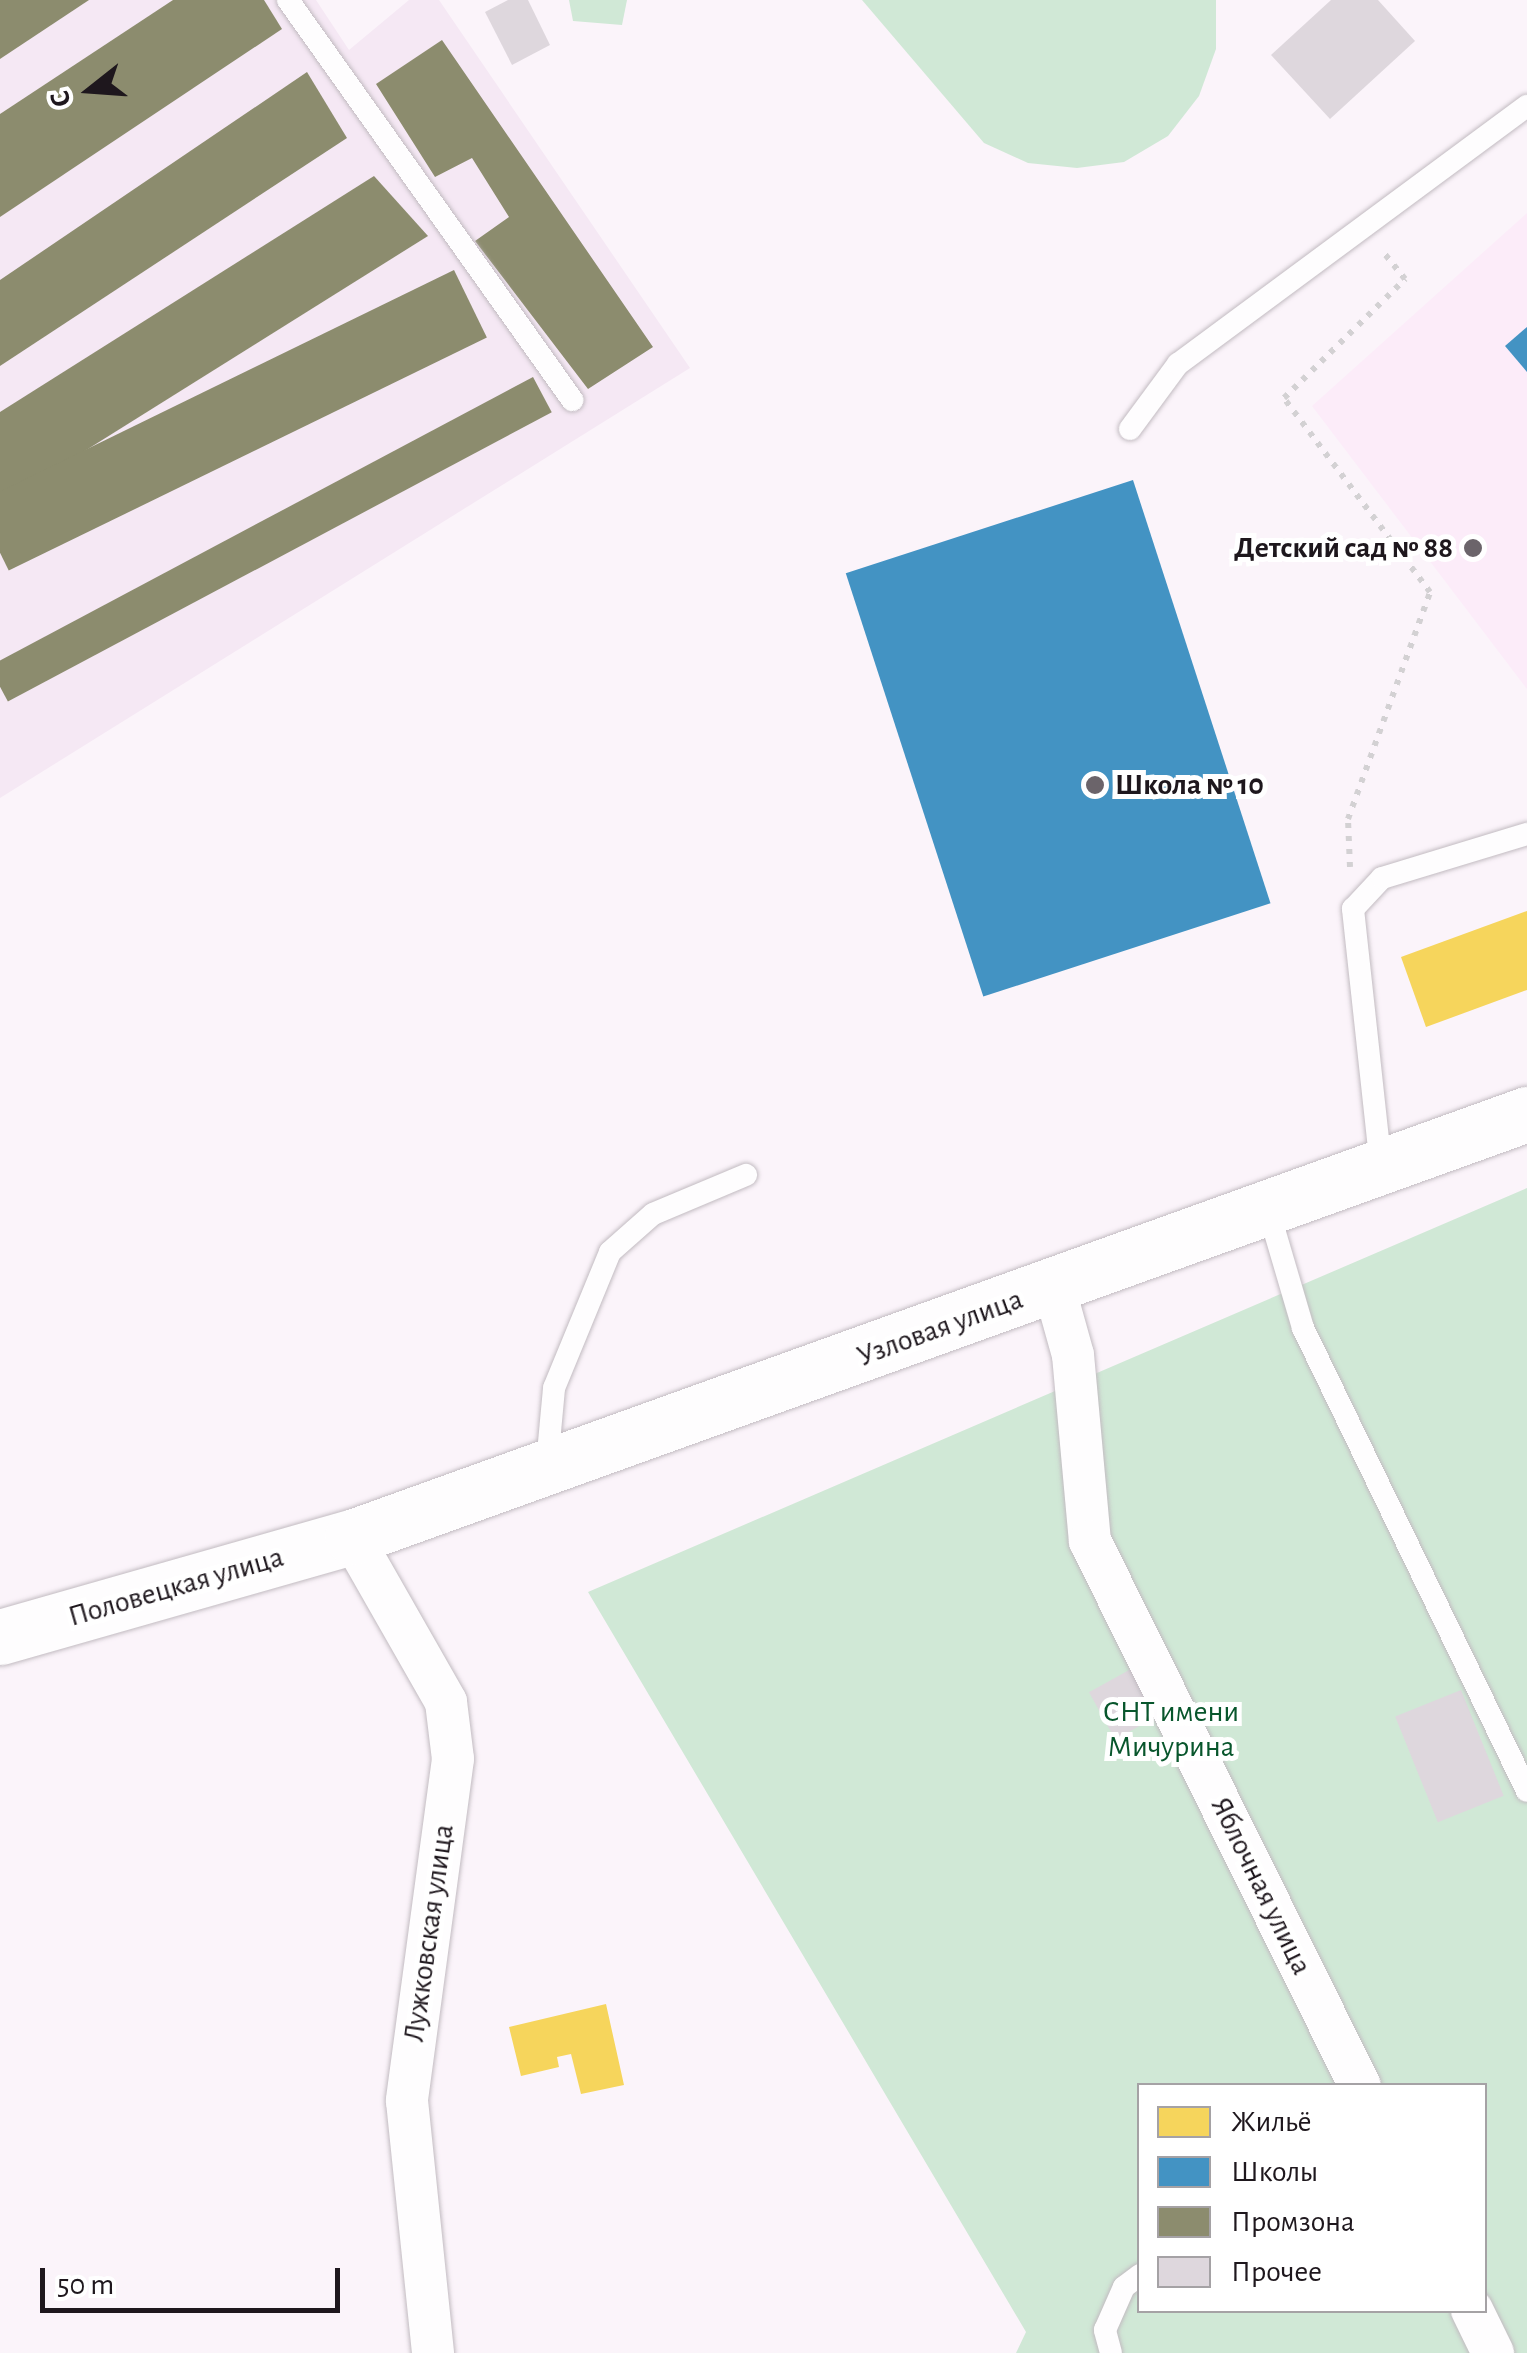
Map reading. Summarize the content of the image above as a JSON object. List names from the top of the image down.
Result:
{
  "streets": {
    "street": [
      "Узловая улица",
      "Половецкая улица",
      "Яблочная улица",
      "Лужковская улица"
    ]
  },
  "crossings": [
    ["Узловая улица", "Половецкая улица"],
    ["Узловая улица", "Яблочная улица"],
    ["Узловая улица", "Лужковская улица"],
    ["Половецкая улица", "Лужковская улица"]
  ],
  "parks": ["СНТ имени Мичурина"],
  "places": ["Детский сад № 88", "Школа № 10"],
  "legend": [
    "Жильё",
    "Школы",
    "Промзона",
    "Прочее"
  ],
  "scale_bar": "50 m",
  "north": "left"
}
